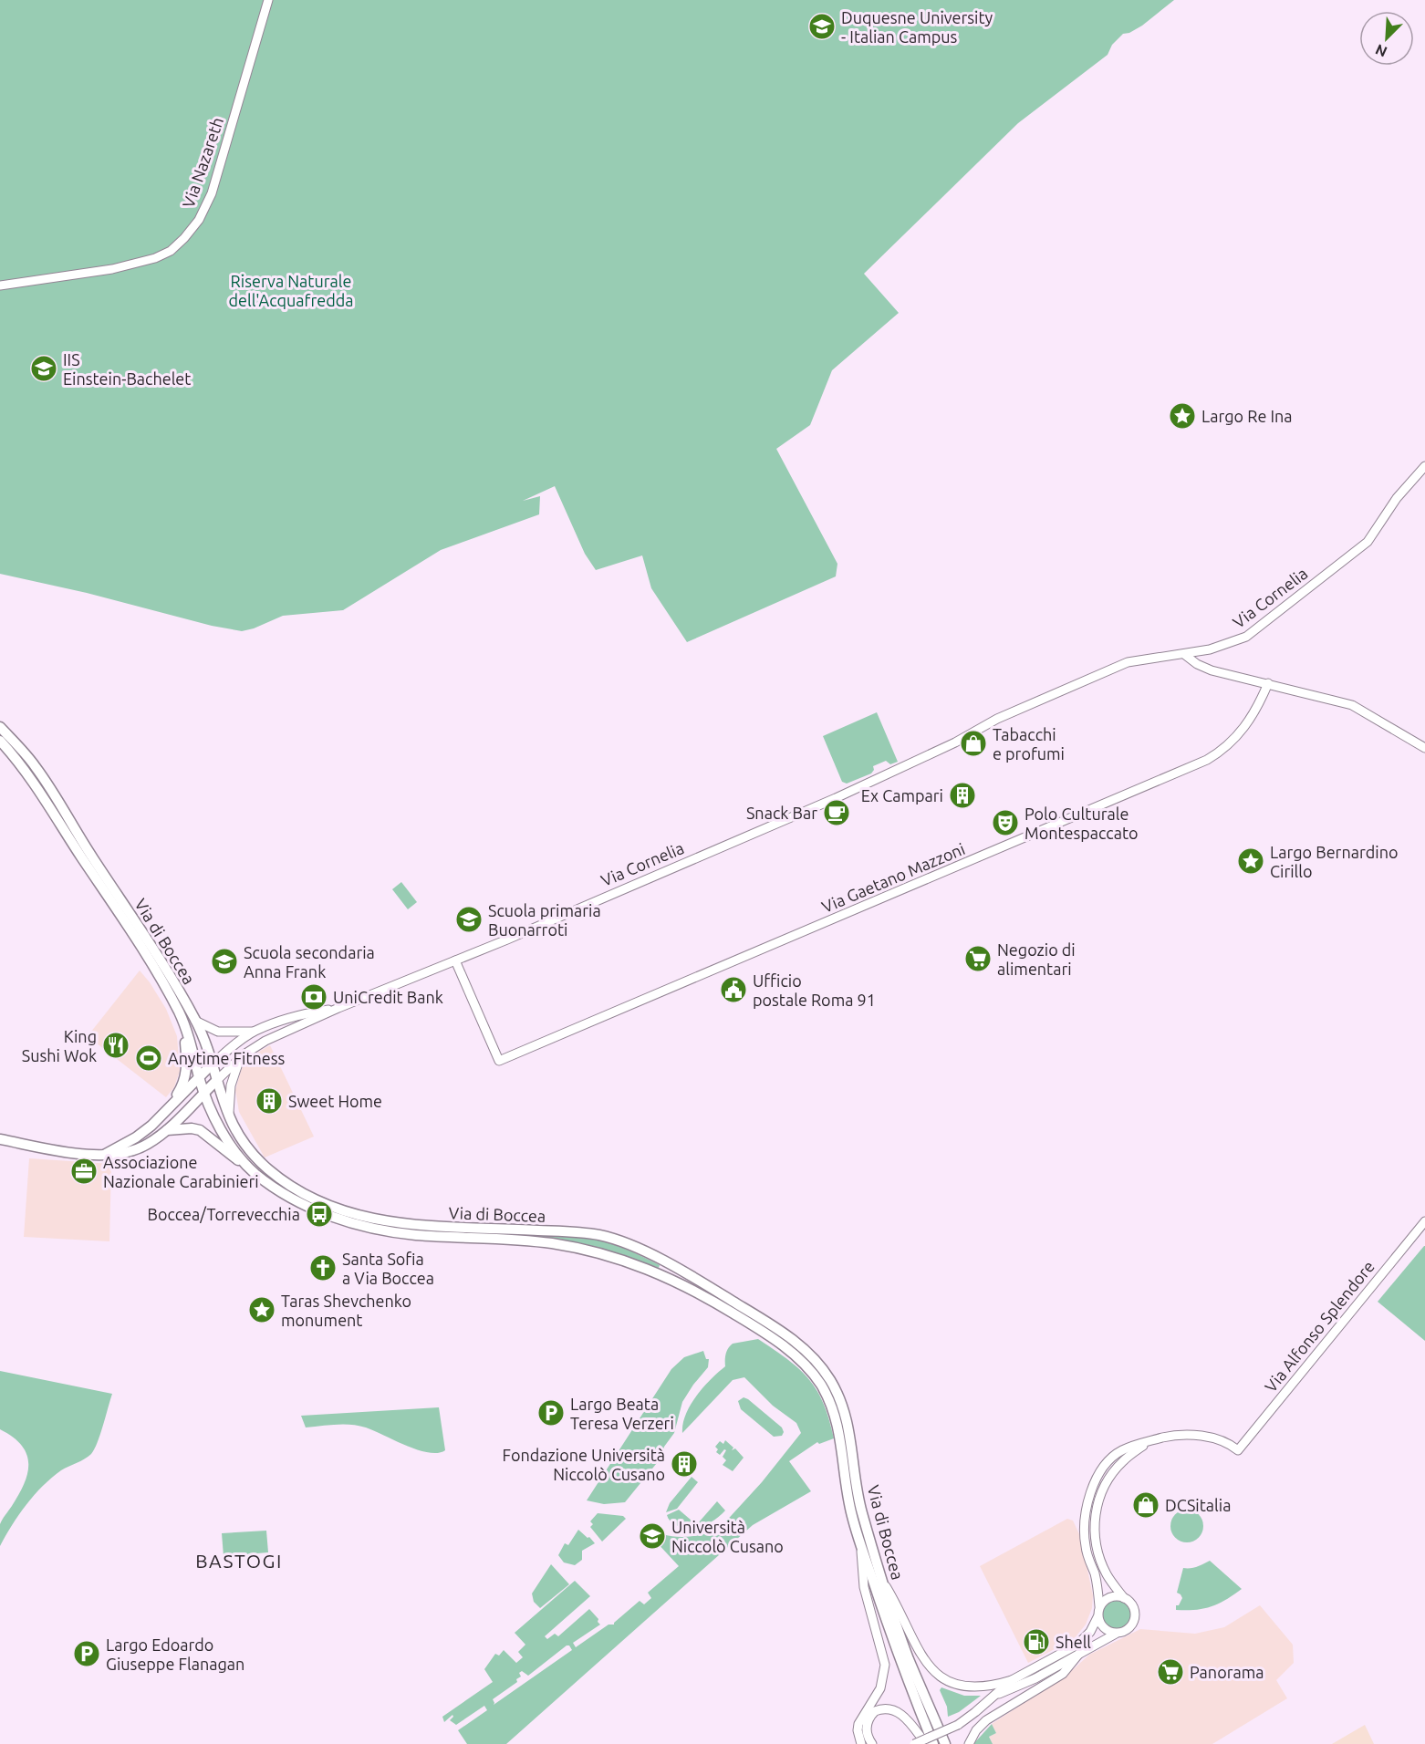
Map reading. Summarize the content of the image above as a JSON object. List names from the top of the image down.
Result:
{
  "streets": {
    "main road": ["Via di Boccea"],
    "street": [
      "Via Nazareth",
      "Via Cornelia",
      "Via Gaetano Mazzoni",
      "Via Alfonso Splendore"
    ]
  },
  "crossings": [
    ["Via Cornelia", "Via Gaetano Mazzoni"],
    ["Via Cornelia", "Via di Boccea"]
  ],
  "districts": ["BASTOGI"],
  "parks": ["Riserva Naturale dell'Acquafredda"],
  "places": {
    "school or university": [
      "Duquesne University - Italian Campus",
      "IIS Einstein-Bachelet",
      "Scuola primaria Buonarroti",
      "Scuola secondaria Anna Frank",
      "Università Niccolò Cusano"
    ],
    "place": ["Largo Re Ina", "Largo Bernardino Cirillo", "Taras Shevchenko monument"],
    "shop": ["Tabacchi e profumi", "DCSitalia"],
    "building": ["Ex Campari", "Sweet Home", "Fondazione Università Niccolò Cusano"],
    "cafe": ["Snack Bar"],
    "theatre": ["Polo Culturale Montespaccato"],
    "supermarket": ["Negozio di alimentari", "Panorama"],
    "public building": ["Ufficio postale Roma 91"],
    "bank": ["UniCredit Bank"],
    "restaurant": ["King Sushi Wok"],
    "sports": ["Anytime Fitness"],
    "office": ["Associazione Nazionale Carabinieri"],
    "bus stop": ["Boccea/Torrevecchia"],
    "church": ["Santa Sofia a Via Boccea"],
    "parking": ["Largo Beata Teresa Verzeri", "Largo Edoardo Giuseppe Flanagan"],
    "fuel station": ["Shell"]
  },
  "north": "bottom left"
}
